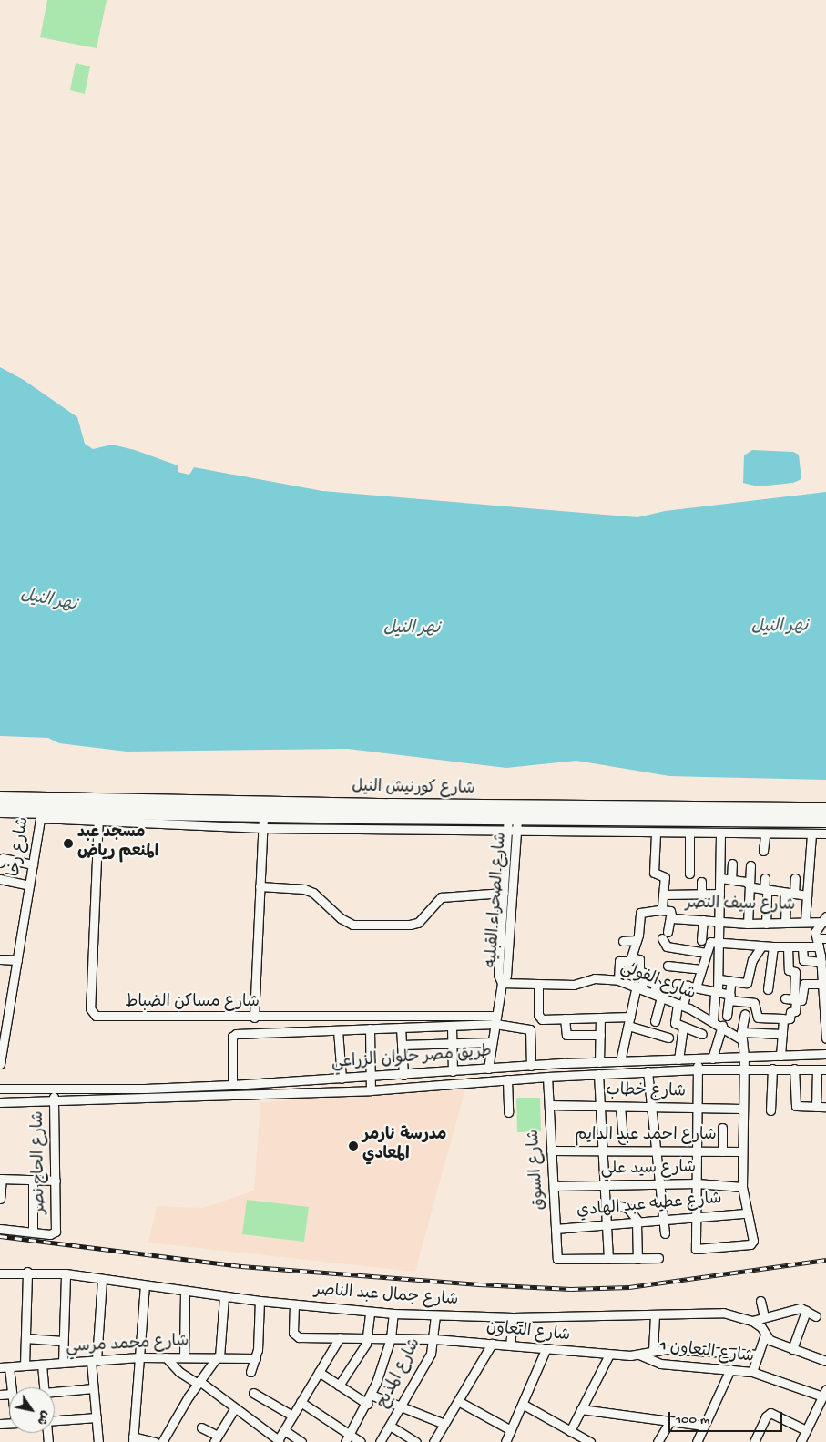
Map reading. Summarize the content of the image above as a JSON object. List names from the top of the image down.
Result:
{
  "streets": {
    "highway": ["شارع كورنيش النيل"],
    "street": [
      "شارع رخا",
      "شارع الصحراء القبليه",
      "شارع سيف النصر",
      "شارع الفولي",
      "شارع مساكن الضباط",
      "طريق مصر حلوان الزراعي",
      "شارع خطاب",
      "شارع احمد عبد الدايم",
      "شارع الحاج نصر",
      "شارع السوق",
      "شارع سيد علي",
      "شارع عطيه عبد الهادي",
      "شارع جمال عبد الناصر",
      "شارع التعاون",
      "شارع محمد مرسي",
      "شارع التعاون 1",
      "شارع المذبح"
    ]
  },
  "crossings": [
    ["شارع كورنيش النيل", "شارع رخا"],
    ["شارع كورنيش النيل", "شارع الصحراء القبليه"],
    ["شارع كورنيش النيل", "شارع مساكن الضباط"],
    ["شارع الصحراء القبليه", "شارع الفولي"],
    ["شارع الصحراء القبليه", "شارع مساكن الضباط"],
    ["شارع الصحراء القبليه", "طريق مصر حلوان الزراعي"],
    ["طريق مصر حلوان الزراعي", "شارع الحاج نصر"],
    ["طريق مصر حلوان الزراعي", "شارع السوق"],
    ["شارع خطاب", "شارع السوق"],
    ["شارع احمد عبد الدايم", "شارع السوق"],
    ["شارع السوق", "شارع سيد علي"],
    ["شارع السوق", "شارع عطيه عبد الهادي"],
    ["شارع جمال عبد الناصر", "شارع التعاون"],
    ["شارع جمال عبد الناصر", "شارع المذبح"],
    ["شارع التعاون", "شارع التعاون 1"],
    ["شارع التعاون", "شارع المذبح"]
  ],
  "water": ["نهر النيل"],
  "places": ["مسجد عبد المنعم رياض", "مدرسة نارمر المعادي"],
  "scale_bar": "100 m",
  "north": "bottom right"
}
